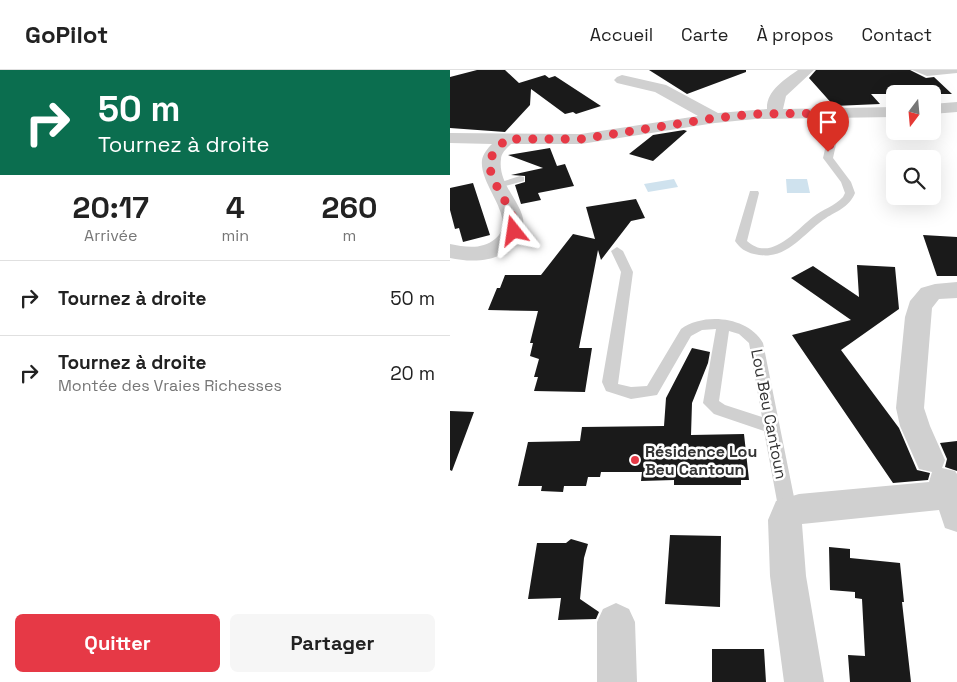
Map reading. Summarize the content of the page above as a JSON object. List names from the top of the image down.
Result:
{
  "streets": {
    "lane": ["Lou Beu Cantoun"]
  },
  "places": ["Résidence Lou Beu Cantoun"],
  "north": "bottom",
  "page": {
    "header": "GoPilot",
    "nav": [
      "Accueil",
      "Carte",
      "À propos",
      "Contact"
    ],
    "turn": ["50 m", "Tournez à droite"],
    "eta": [
      "20:17",
      "Arrivée",
      "4",
      "min",
      "260",
      "m"
    ],
    "list": [
      {
        "name": "Tournez à droite",
        "value": "50 m"
      },
      {
        "name": "Tournez à droite",
        "note": "Montée des Vraies Richesses",
        "value": "20 m"
      }
    ],
    "buttons": ["Quitter", "Partager"]
  }
}
